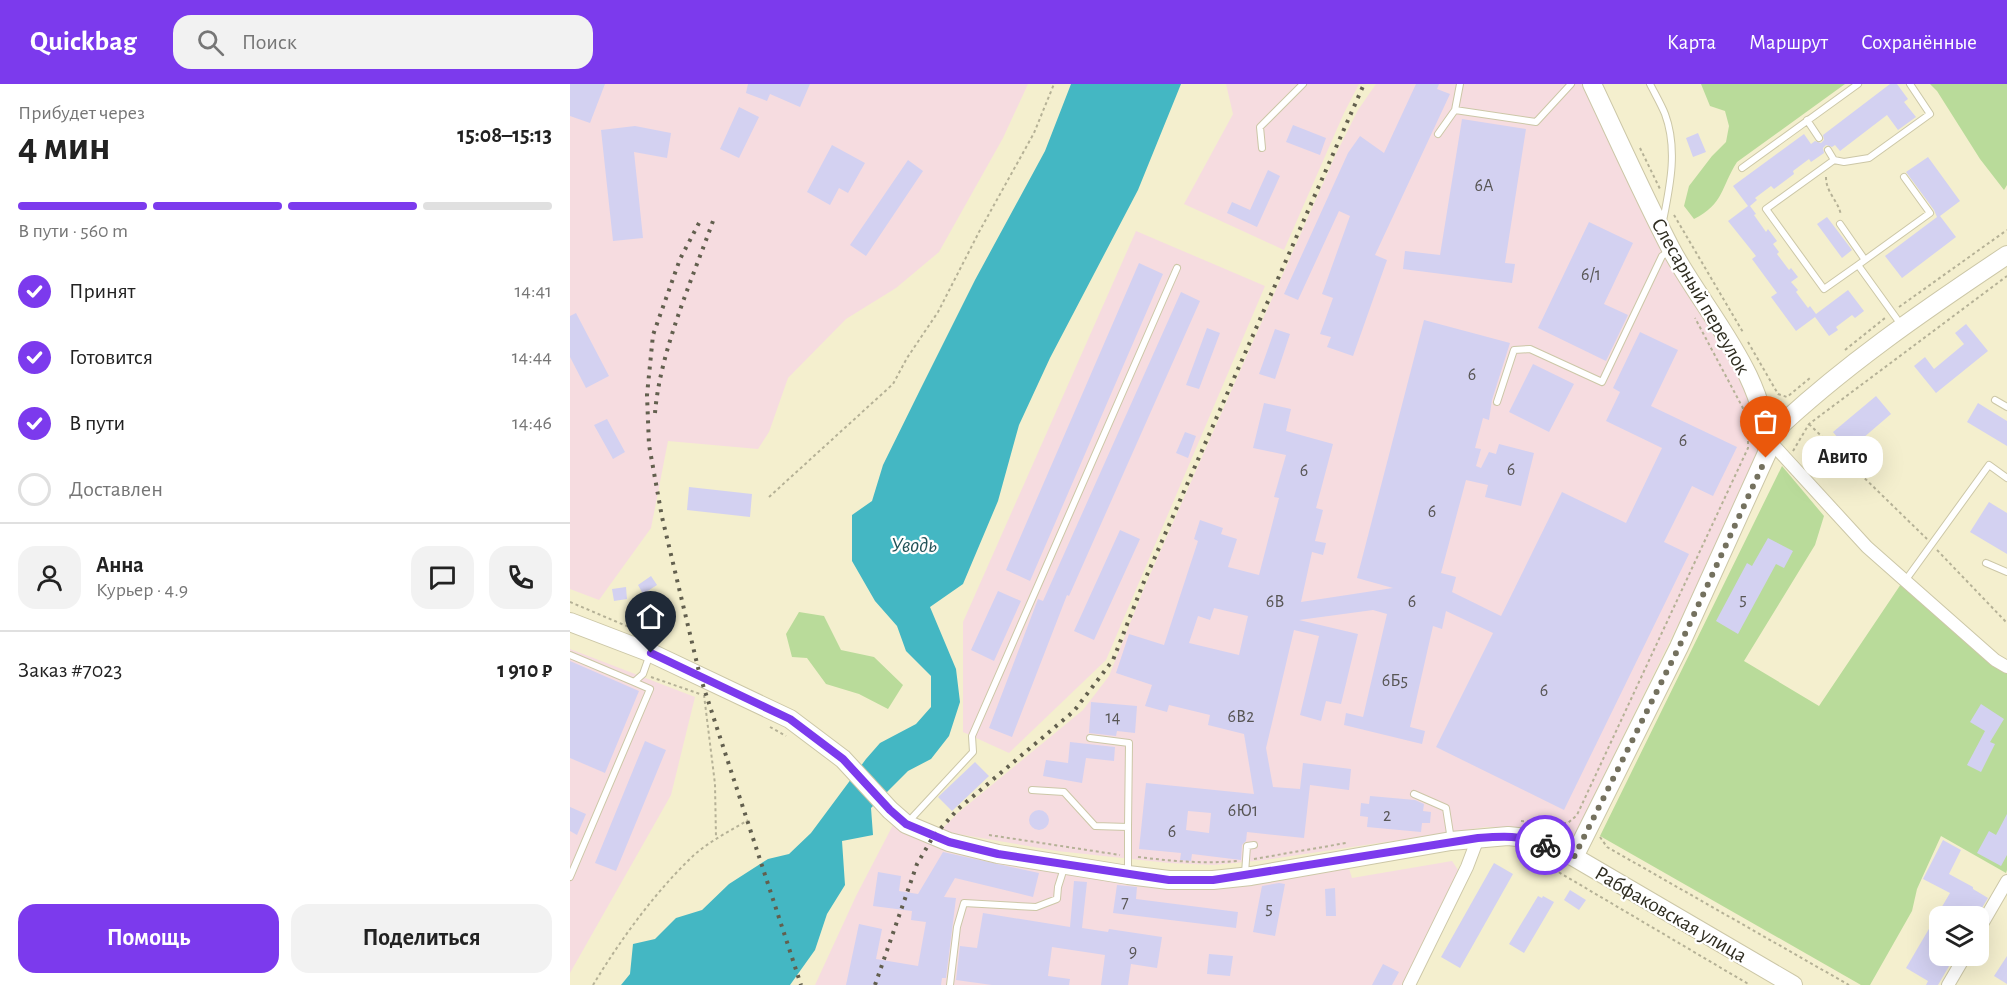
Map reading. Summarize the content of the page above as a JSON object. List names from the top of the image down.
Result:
{
  "streets": {
    "main road": ["Слесарный переулок", "Рабфаковская улица"]
  },
  "water": ["Уводь"],
  "places": ["Авито"],
  "house_numbers": [
    "6А",
    "6/1",
    "6",
    "6",
    "6",
    "6",
    "6",
    "5",
    "6В",
    "6",
    "6Б5",
    "6",
    "6В2",
    "14",
    "6Ю1",
    "2",
    "6",
    "7",
    "5",
    "9"
  ],
  "page": {
    "header": "Quickbag",
    "search": "Поиск",
    "nav": ["Карта", "Маршрут", "Сохранённые"],
    "heading": ["4 мин", "Прибудет через", "15:08–15:13"],
    "panel": [
      "Анна",
      "Курьер · 4.9",
      "Заказ #7023",
      "1 910 ₽"
    ],
    "bar": "В пути · 560 m",
    "list": [
      ["Принят", "14:41"],
      ["Готовится", "14:44"],
      ["В пути", "14:46"],
      "Доставлен"
    ],
    "bubble": "Авито",
    "buttons": ["Помощь", "Поделиться"]
  }
}
